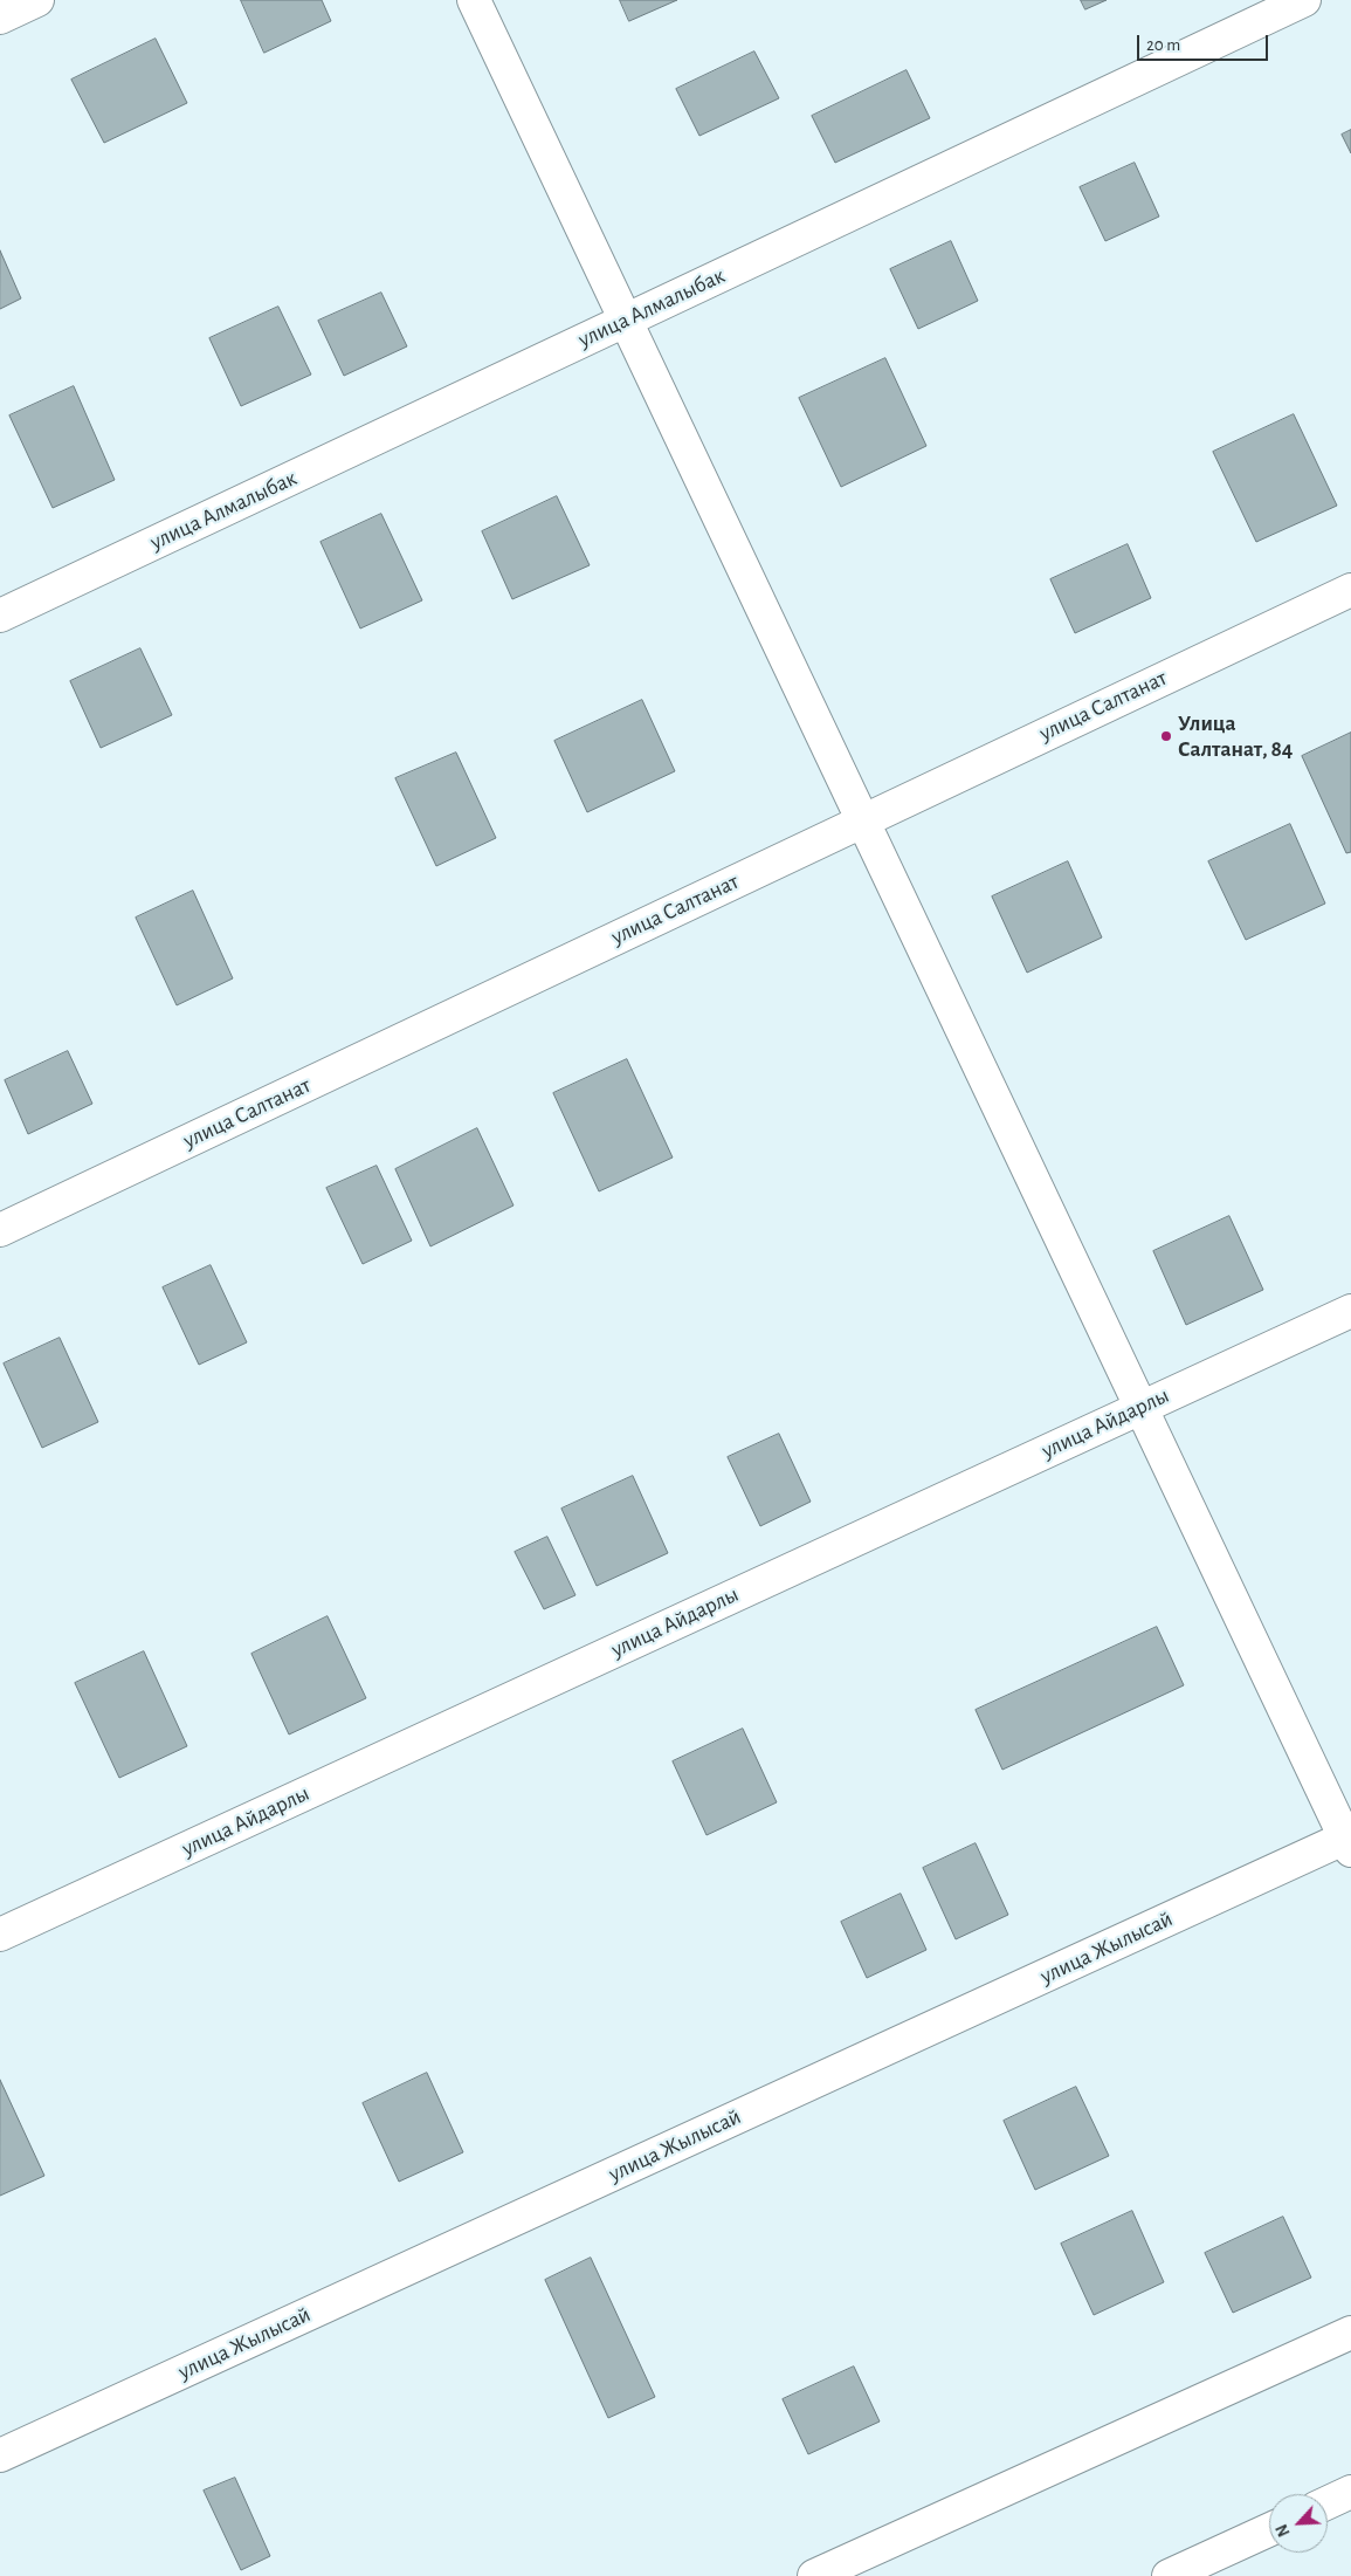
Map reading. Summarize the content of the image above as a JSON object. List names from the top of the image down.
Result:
{
  "streets": {
    "street": [
      "улица Алмалыбак",
      "улица Салтанат",
      "улица Айдарлы",
      "улица Жылысай"
    ]
  },
  "places": ["Улица Салтанат, 84"],
  "scale_bar": "20 m",
  "north": "bottom left"
}
